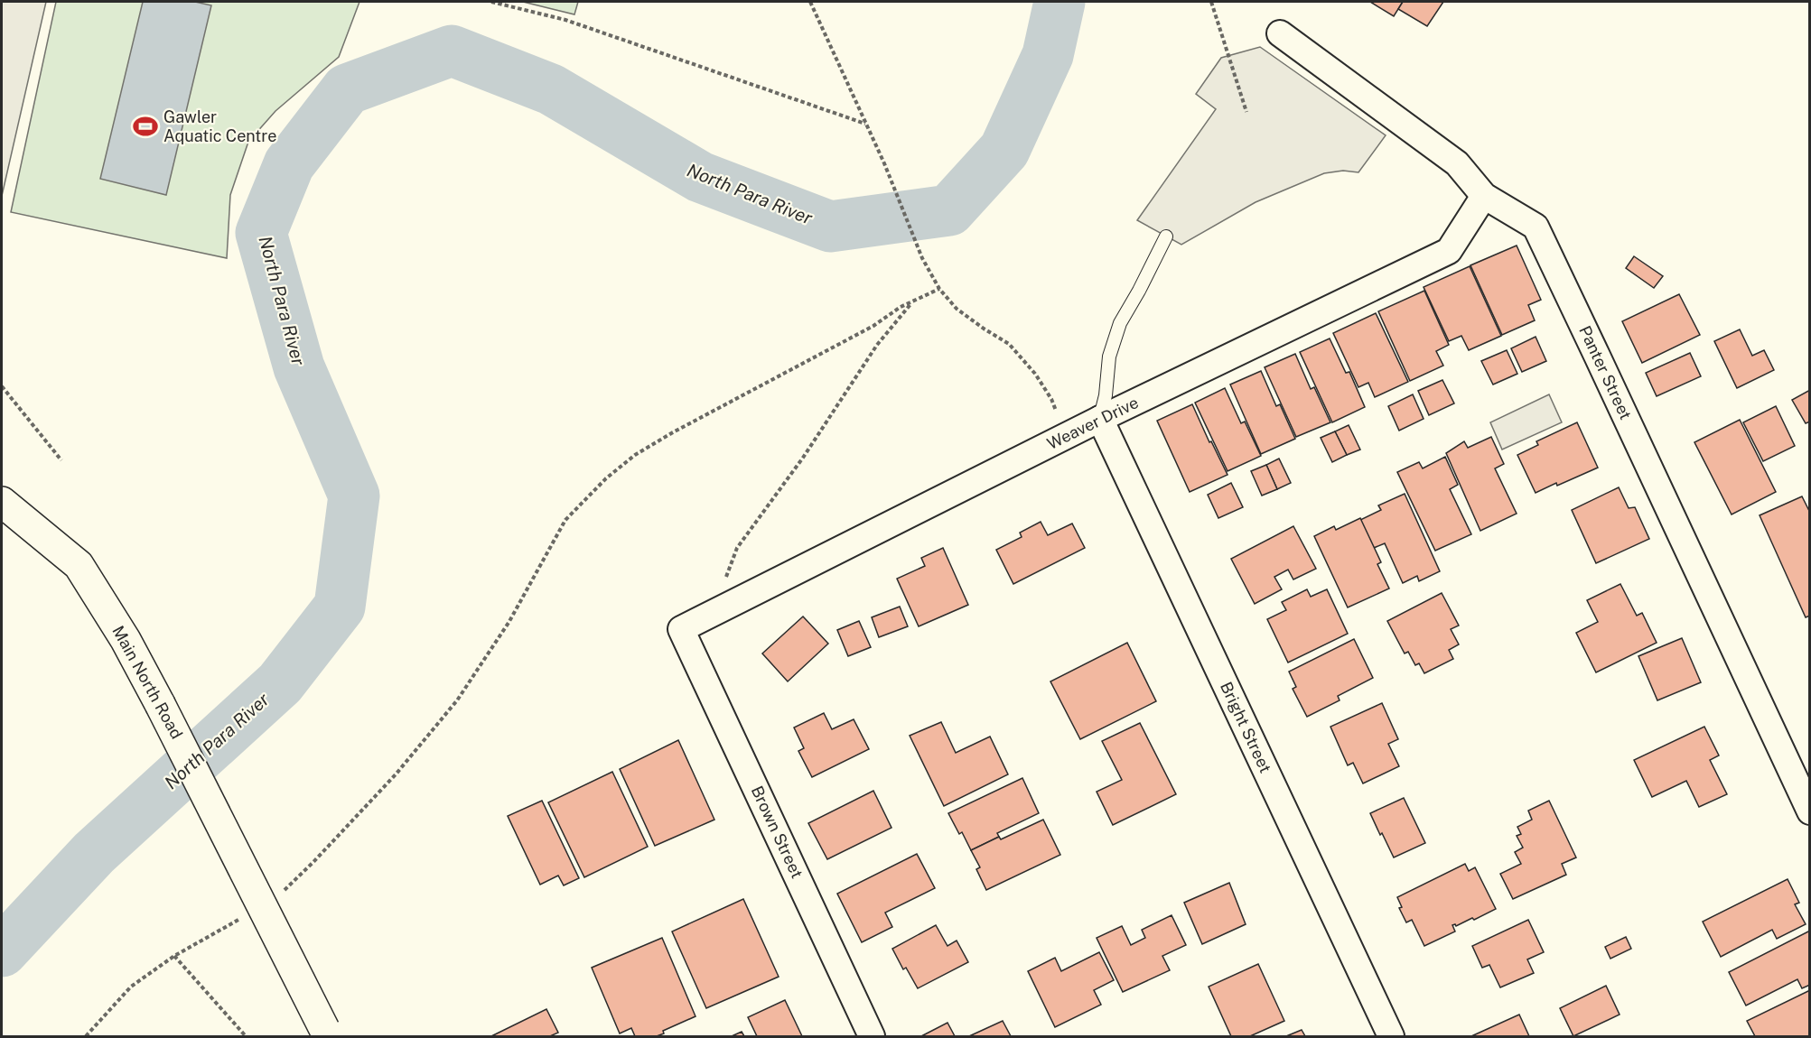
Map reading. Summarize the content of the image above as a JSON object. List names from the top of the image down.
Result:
{
  "streets": {
    "main road": ["Main North Road"],
    "street": [
      "Panter Street",
      "Weaver Drive",
      "Bright Street",
      "Brown Street"
    ]
  },
  "crossings": [
    ["Panter Street", "Weaver Drive"],
    ["Weaver Drive", "Bright Street"],
    ["Weaver Drive", "Brown Street"]
  ],
  "water": ["North Para River"],
  "places": {
    "sports": ["Gawler Aquatic Centre"]
  }
}
